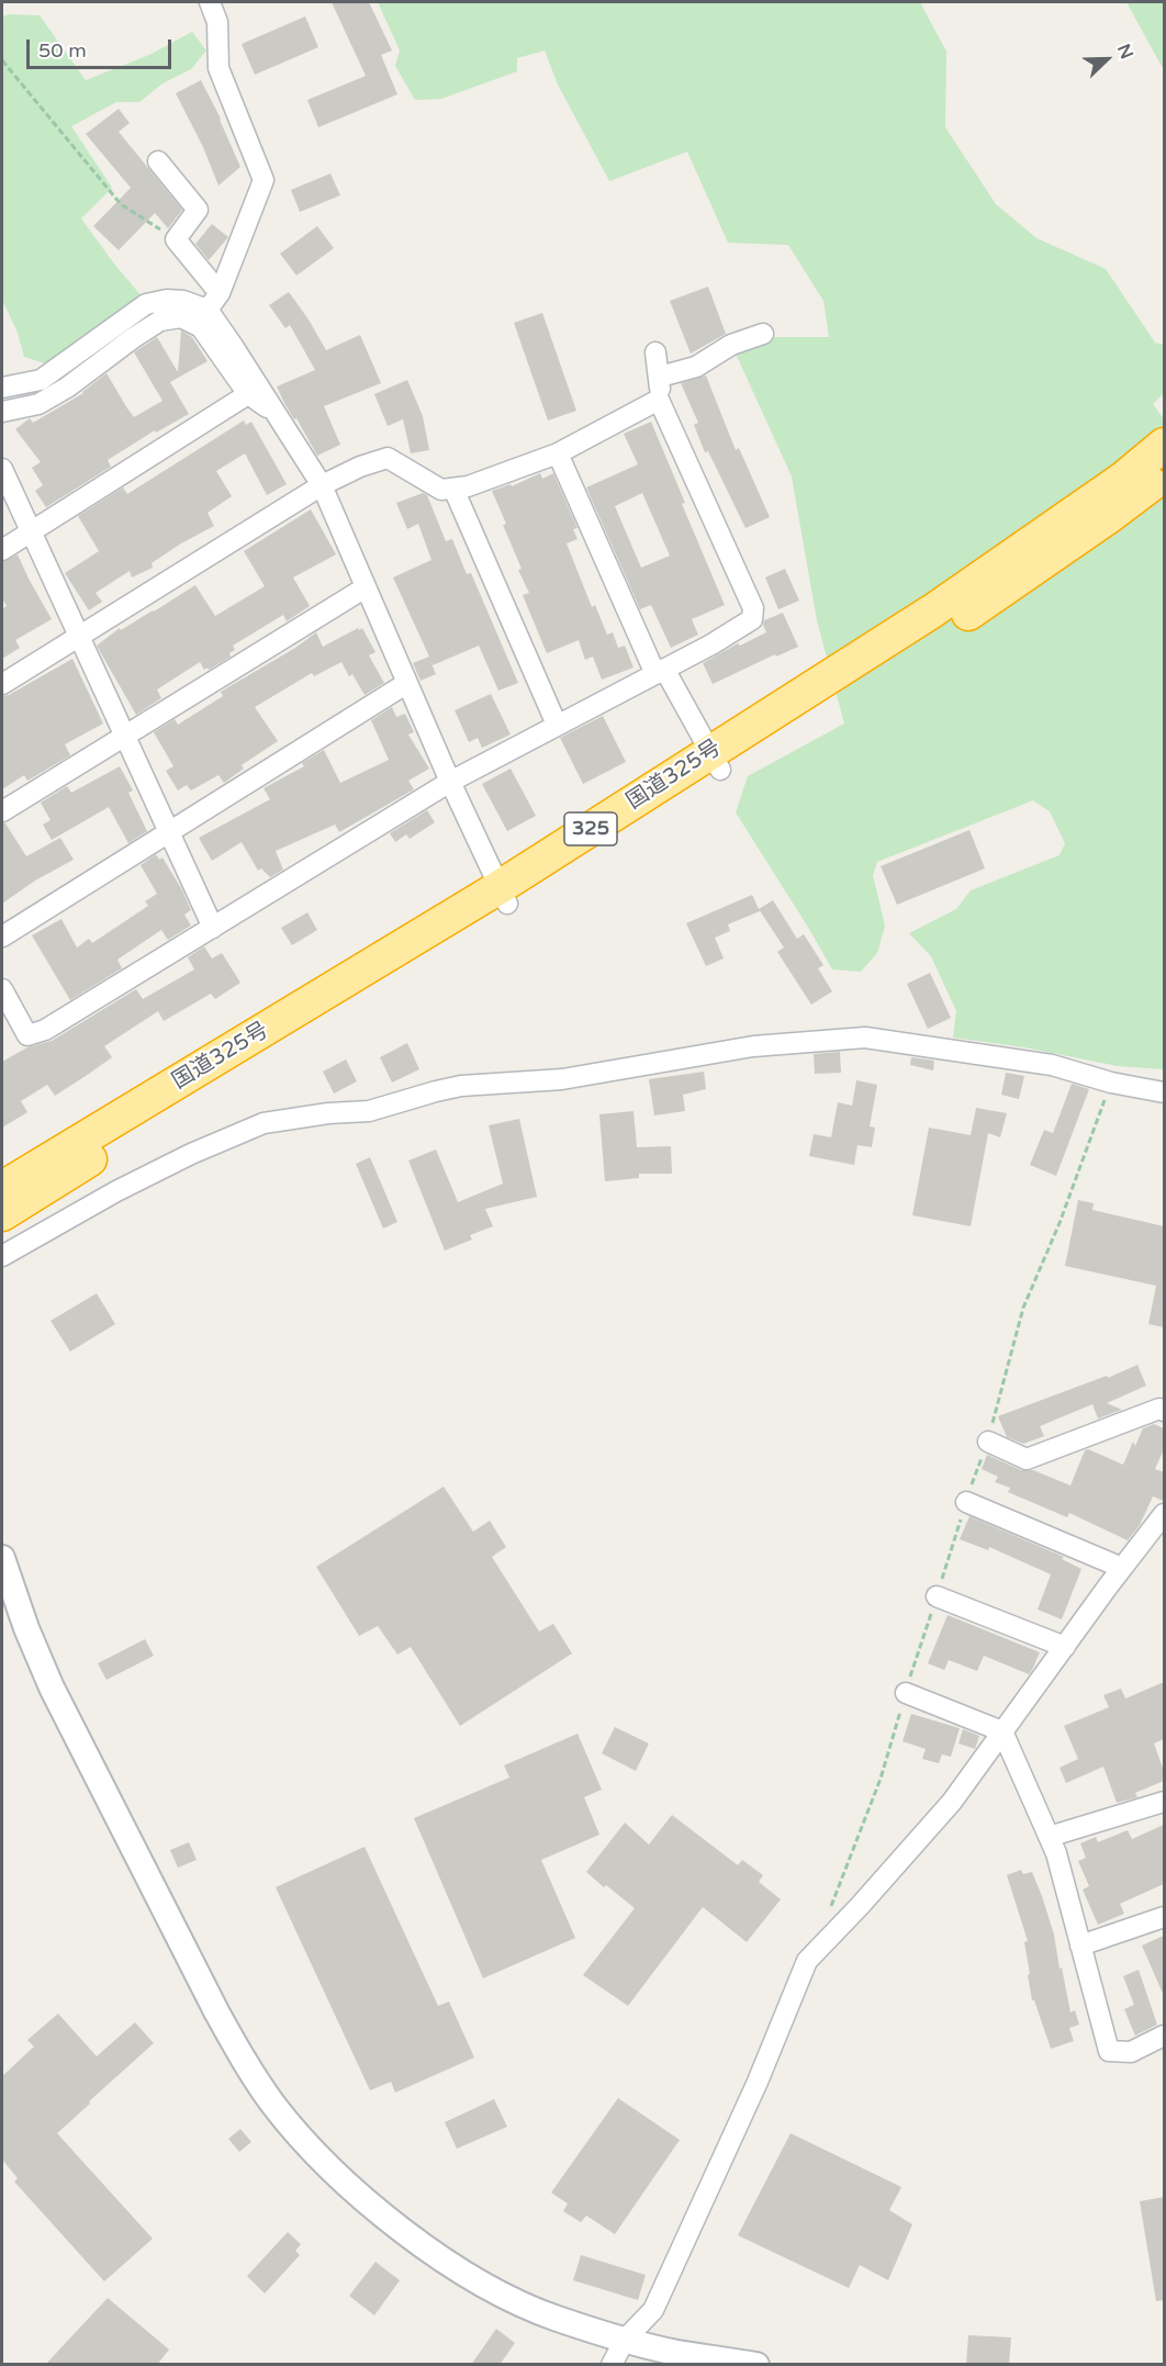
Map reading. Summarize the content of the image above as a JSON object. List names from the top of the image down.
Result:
{
  "streets": {
    "highway": ["国道325号", "325"]
  },
  "scale_bar": "50 m",
  "north": "top right"
}
